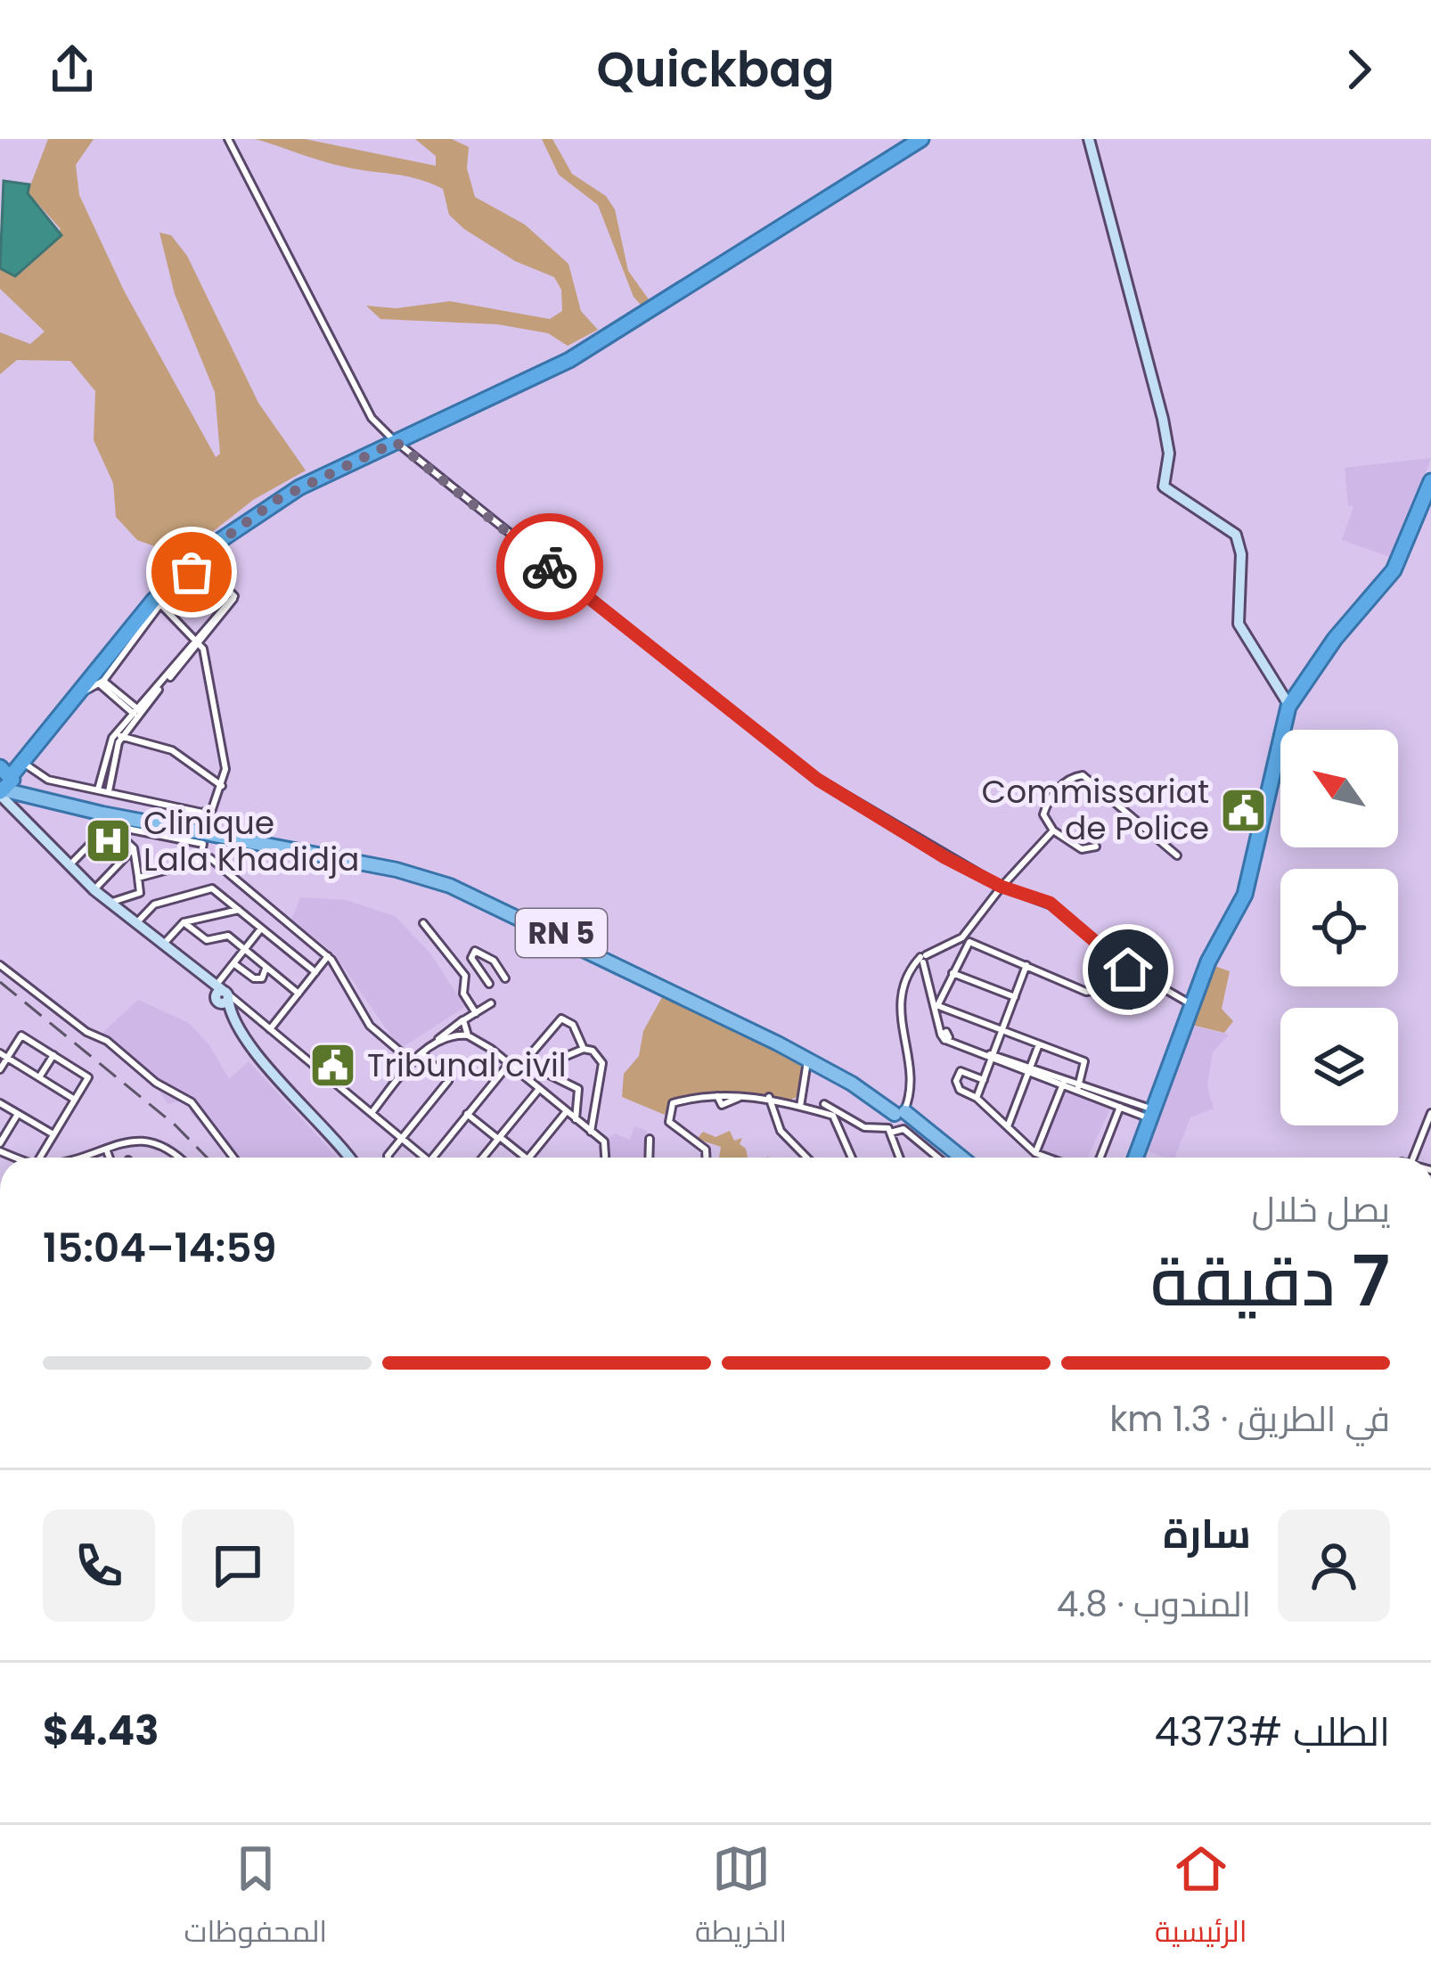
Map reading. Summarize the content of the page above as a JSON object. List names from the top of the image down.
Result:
{
  "streets": {
    "main road": ["RN 5"]
  },
  "places": {
    "public building": ["Commissariat de Police", "Tribunal civil"],
    "hospital": ["Clinique Lala Khadidja"]
  },
  "north": "top left",
  "page": {
    "header": "Quickbag",
    "heading": ["7 دقيقة", "يصل خلال", "14:59–15:04"],
    "panel": [
      "سارة",
      "المندوب · 4.8",
      "الطلب #4373",
      "$4.43"
    ],
    "bar": "في الطريق · 1.3 km",
    "tabs": ["الرئيسية", "الخريطة", "المحفوظات"]
  }
}
